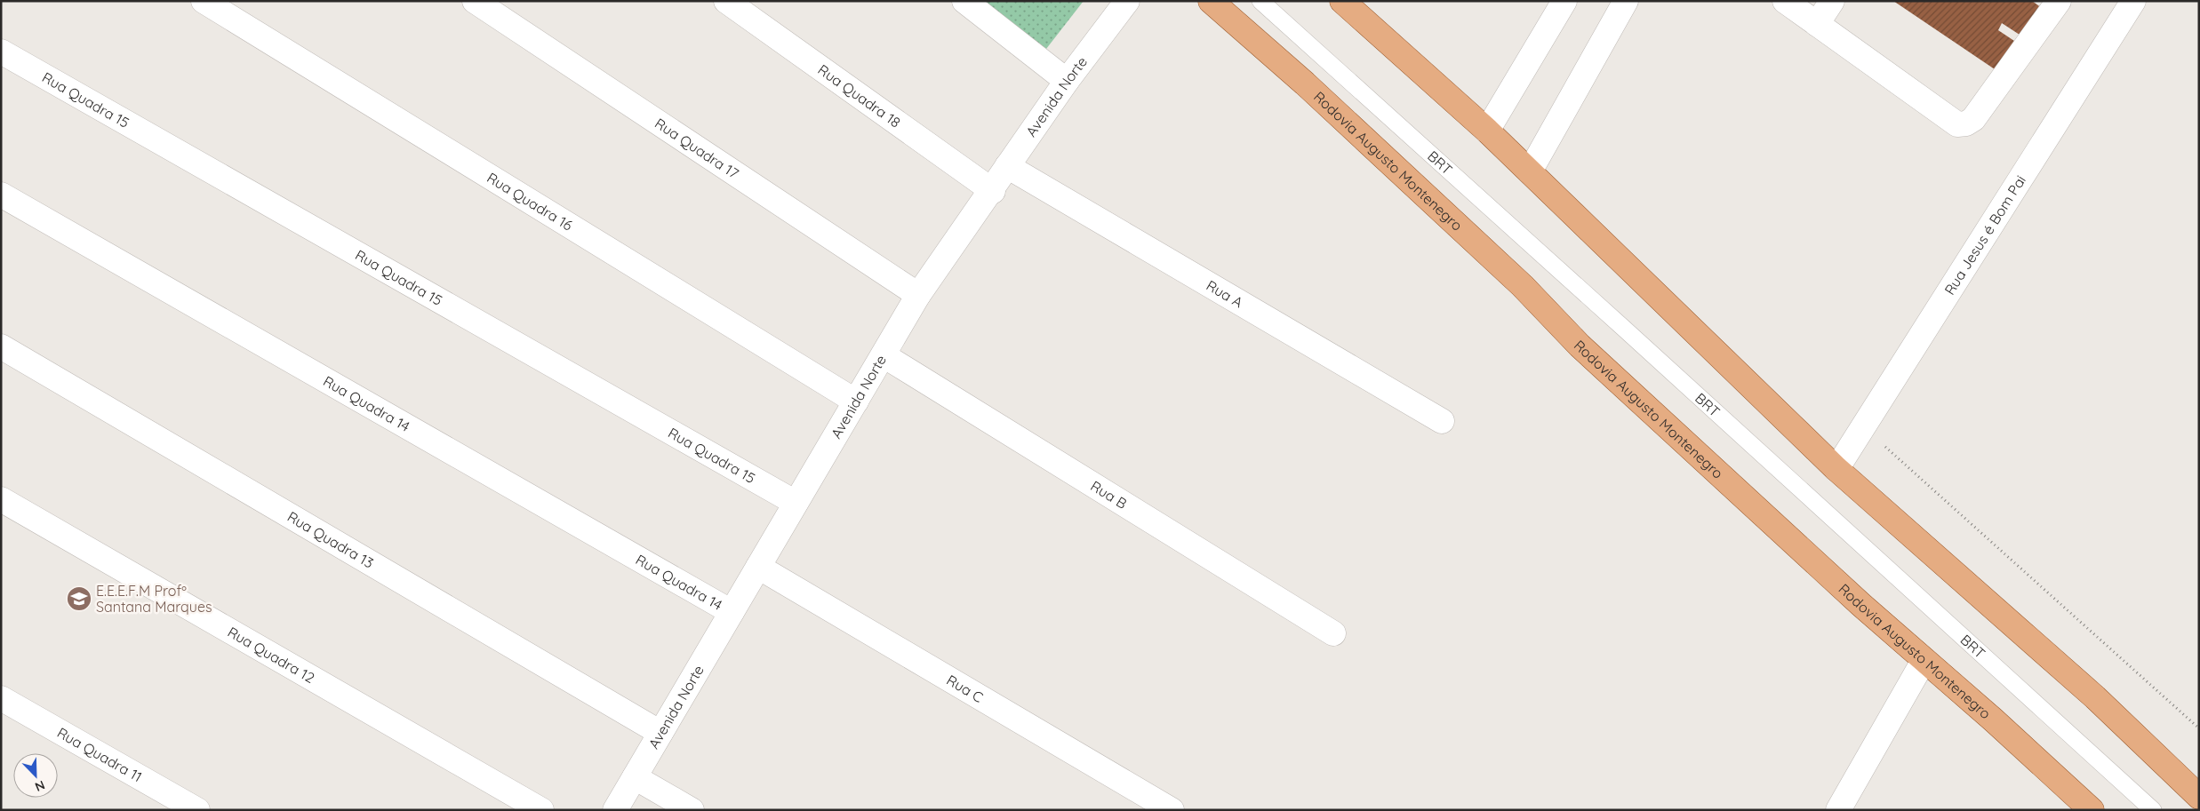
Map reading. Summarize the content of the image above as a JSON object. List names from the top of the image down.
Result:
{
  "streets": {
    "main road": ["Rodovia Augusto Montenegro"],
    "street": [
      "Rua Quadra 18",
      "Avenida Norte",
      "Rua Quadra 15",
      "Rua Quadra 17",
      "Rua Quadra 16",
      "Rua Jesus é Bom Pai",
      "Rua A",
      "Rua Quadra 14",
      "Rua B",
      "Rua Quadra 13",
      "Rua Quadra 12",
      "Rua C",
      "Rua Quadra 11"
    ],
    "lane": ["BRT"]
  },
  "crossings": [
    ["Rua Quadra 18", "Avenida Norte"],
    ["Avenida Norte", "Rua Quadra 15"],
    ["Avenida Norte", "Rua Quadra 17"],
    ["Avenida Norte", "Rua Quadra 16"],
    ["Avenida Norte", "Rua A"],
    ["Avenida Norte", "Rua Quadra 14"],
    ["Avenida Norte", "Rua B"],
    ["Avenida Norte", "Rua Quadra 13"],
    ["Avenida Norte", "Rua C"]
  ],
  "places": {
    "school or university": ["E.E.E.F.M Profº Santana Marques"]
  },
  "north": "bottom right"
}
